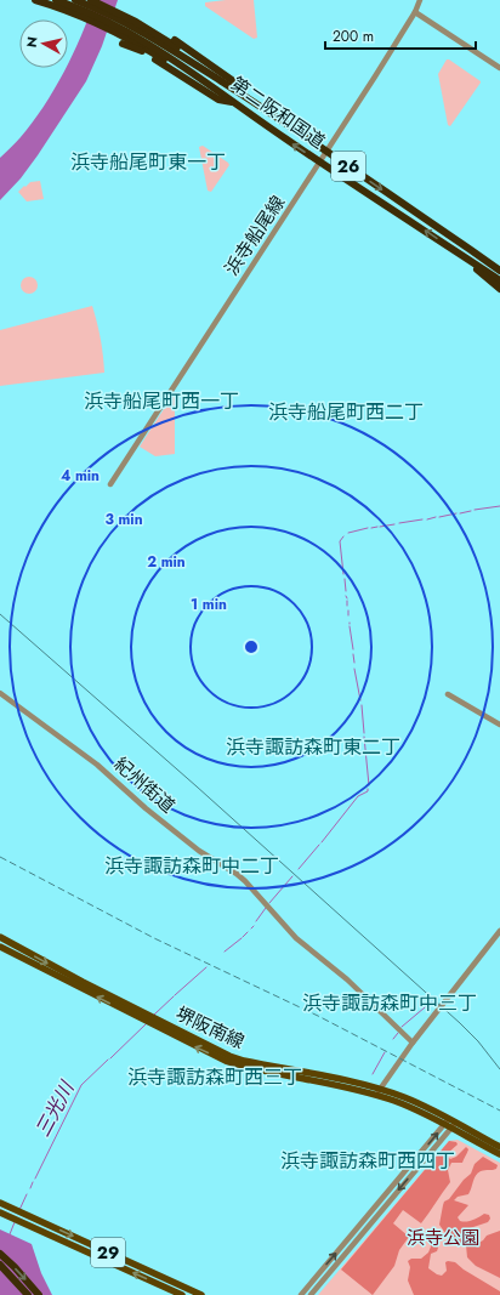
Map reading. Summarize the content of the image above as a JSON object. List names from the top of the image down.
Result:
{
  "streets": {
    "highway": ["第二阪和国道", "26"],
    "main road": ["堺阪南線", "29"],
    "street": ["浜寺船尾線", "紀州街道"]
  },
  "crossings": [
    ["第二阪和国道", "26"],
    ["第二阪和国道", "浜寺船尾線"]
  ],
  "districts": [
    "浜寺船尾町東一丁",
    "浜寺船尾町西一丁",
    "浜寺船尾町西二丁",
    "浜寺諏訪森町東二丁",
    "浜寺諏訪森町中二丁",
    "浜寺諏訪森町中三丁",
    "浜寺諏訪森町西三丁",
    "浜寺諏訪森町西四丁"
  ],
  "water": ["三光川"],
  "parks": ["浜寺公園"],
  "scale_bar": "200 m",
  "north": "left",
  "rings": [
    "4 min",
    "3 min",
    "2 min",
    "1 min"
  ]
}
